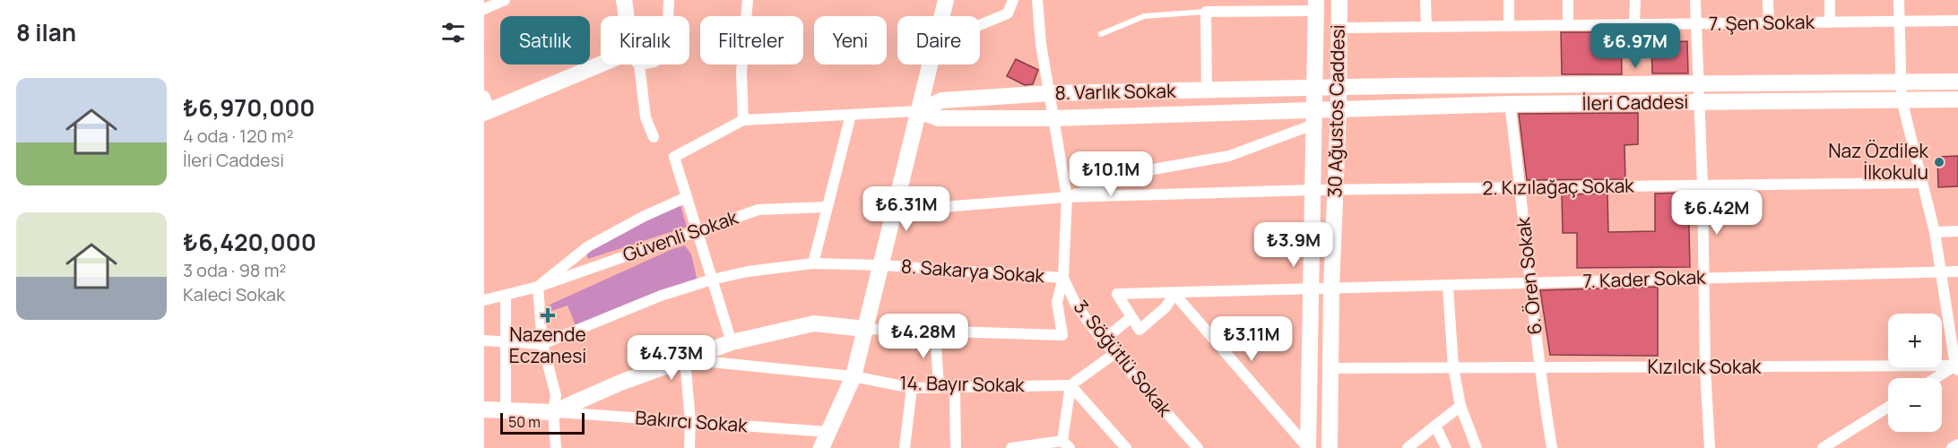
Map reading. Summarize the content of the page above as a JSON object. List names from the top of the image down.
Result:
{
  "streets": {
    "main road": ["8. Varlık Sokak", "İleri Caddesi", "30 Ağustos Caddesi"],
    "street": [
      "7. Şen Sokak",
      "2. Kızılağaç Sokak",
      "Güvenli Sokak",
      "8. Sakarya Sokak",
      "6. Ören Sokak",
      "7. Kader Sokak",
      "3. Söğütlü Sokak",
      "Kızılcık Sokak",
      "14. Bayır Sokak",
      "Bakırcı Sokak"
    ]
  },
  "crossings": [
    ["7. Şen Sokak", "30 Ağustos Caddesi"],
    ["8. Varlık Sokak", "İleri Caddesi"],
    ["8. Varlık Sokak", "30 Ağustos Caddesi"],
    ["8. Varlık Sokak", "3. Söğütlü Sokak"],
    ["İleri Caddesi", "30 Ağustos Caddesi"],
    ["İleri Caddesi", "6. Ören Sokak"],
    ["30 Ağustos Caddesi", "2. Kızılağaç Sokak"],
    ["30 Ağustos Caddesi", "7. Kader Sokak"],
    ["30 Ağustos Caddesi", "Kızılcık Sokak"],
    ["2. Kızılağaç Sokak", "6. Ören Sokak"],
    ["2. Kızılağaç Sokak", "3. Söğütlü Sokak"],
    ["8. Sakarya Sokak", "3. Söğütlü Sokak"],
    ["6. Ören Sokak", "7. Kader Sokak"],
    ["6. Ören Sokak", "Kızılcık Sokak"]
  ],
  "places": {
    "other": ["Naz Özdilek İlkokulu"],
    "health": ["Nazende Eczanesi"]
  },
  "scale_bar": "50 m",
  "page": {
    "heading": "8 ilan",
    "chip": [
      "Satılık",
      "Kiralık",
      "Filtreler",
      "Yeni",
      "Daire"
    ],
    "price": [
      "₺6.97M",
      "₺10.1M",
      "₺6.31M",
      "₺6.42M",
      "₺3.9M",
      "₺4.28M",
      "₺3.11M",
      "₺4.73M"
    ],
    "list": [
      {
        "name": "₺6,970,000",
        "note": "4 oda · 120 m² · İleri Caddesi"
      },
      {
        "name": "₺6,420,000",
        "note": "3 oda · 98 m² · Kaleci Sokak"
      }
    ],
    "map_buttons": ["+", "−"],
    "scale": "50 m"
  }
}
